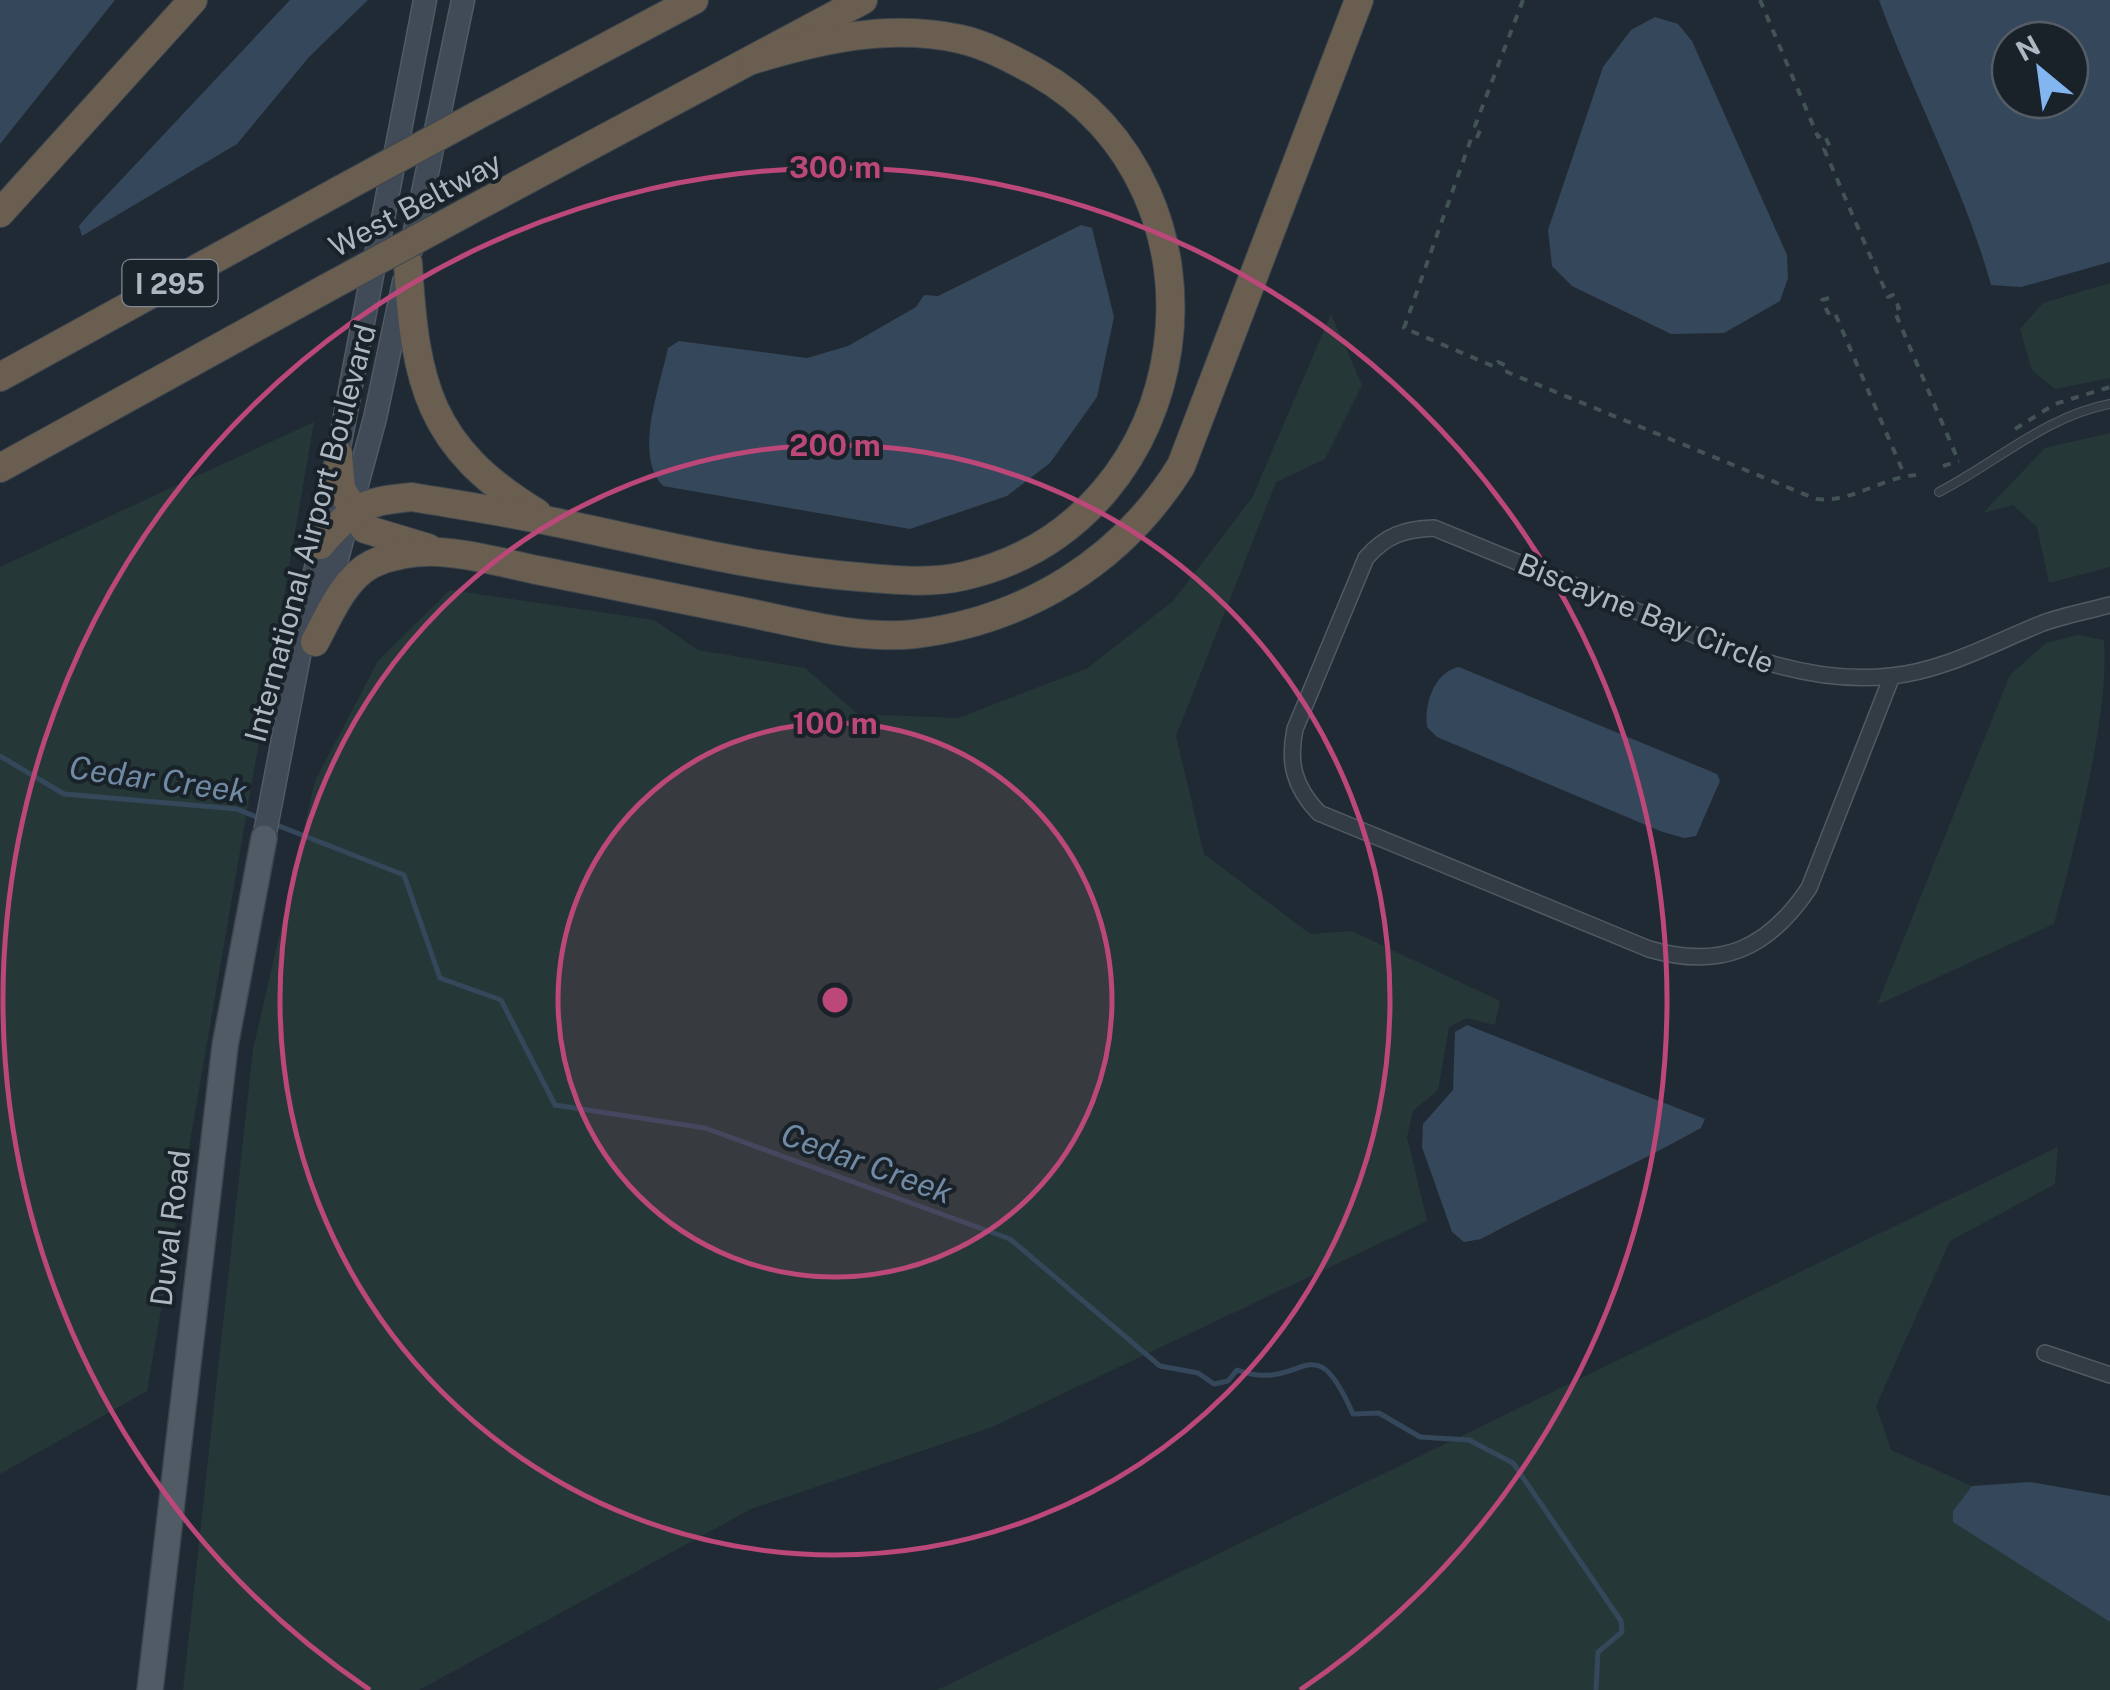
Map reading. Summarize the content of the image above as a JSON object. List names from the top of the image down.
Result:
{
  "streets": {
    "highway": ["West Beltway", "I 295"],
    "main road": ["International Airport Boulevard", "Duval Road"],
    "street": ["Biscayne Bay Circle"]
  },
  "crossings": [
    ["International Airport Boulevard", "Duval Road"]
  ],
  "water": ["Cedar Creek"],
  "north": "top left",
  "rings": ["300 m", "200 m", "100 m"]
}
